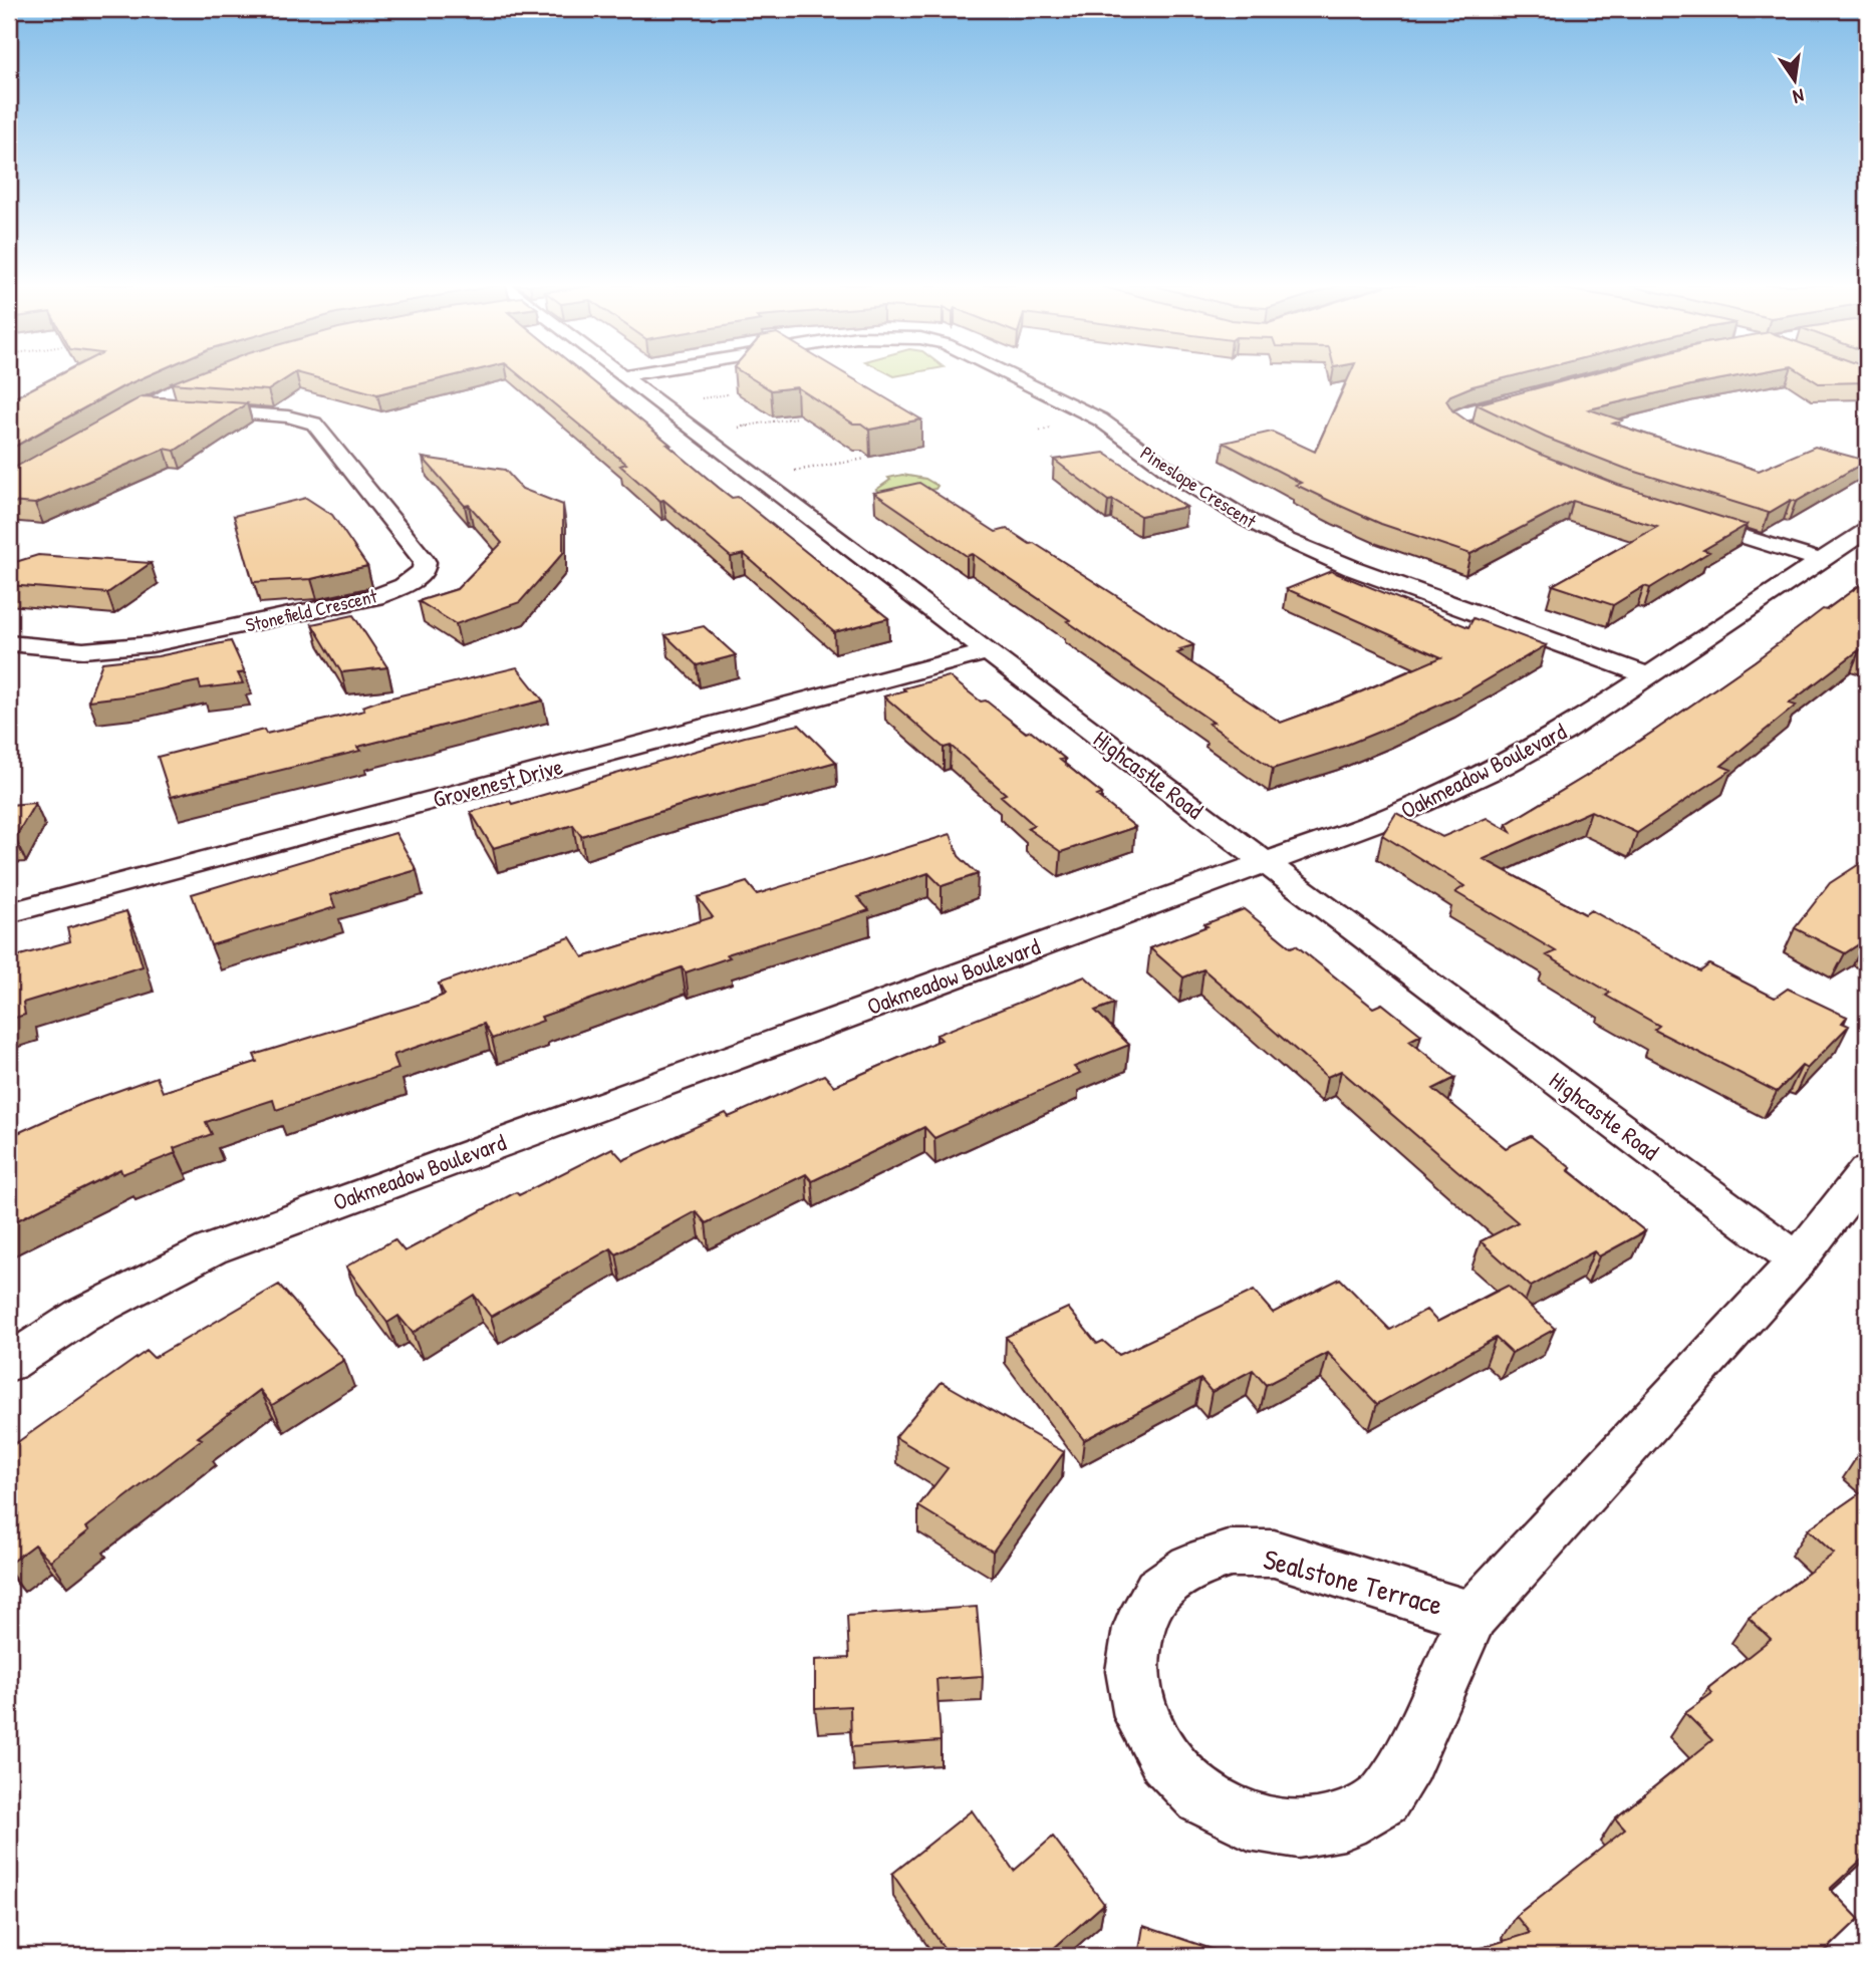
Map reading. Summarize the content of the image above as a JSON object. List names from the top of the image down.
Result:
{
  "streets": {
    "street": [
      "Pineslope Crescent",
      "Stonefield Crescent",
      "Oakmeadow Boulevard",
      "Highcastle Road",
      "Grovenest Drive",
      "Sealstone Terrace"
    ]
  },
  "crossings": [
    ["Pineslope Crescent", "Oakmeadow Boulevard"],
    ["Oakmeadow Boulevard", "Highcastle Road"],
    ["Highcastle Road", "Grovenest Drive"],
    ["Highcastle Road", "Sealstone Terrace"]
  ],
  "north": "bottom"
}
